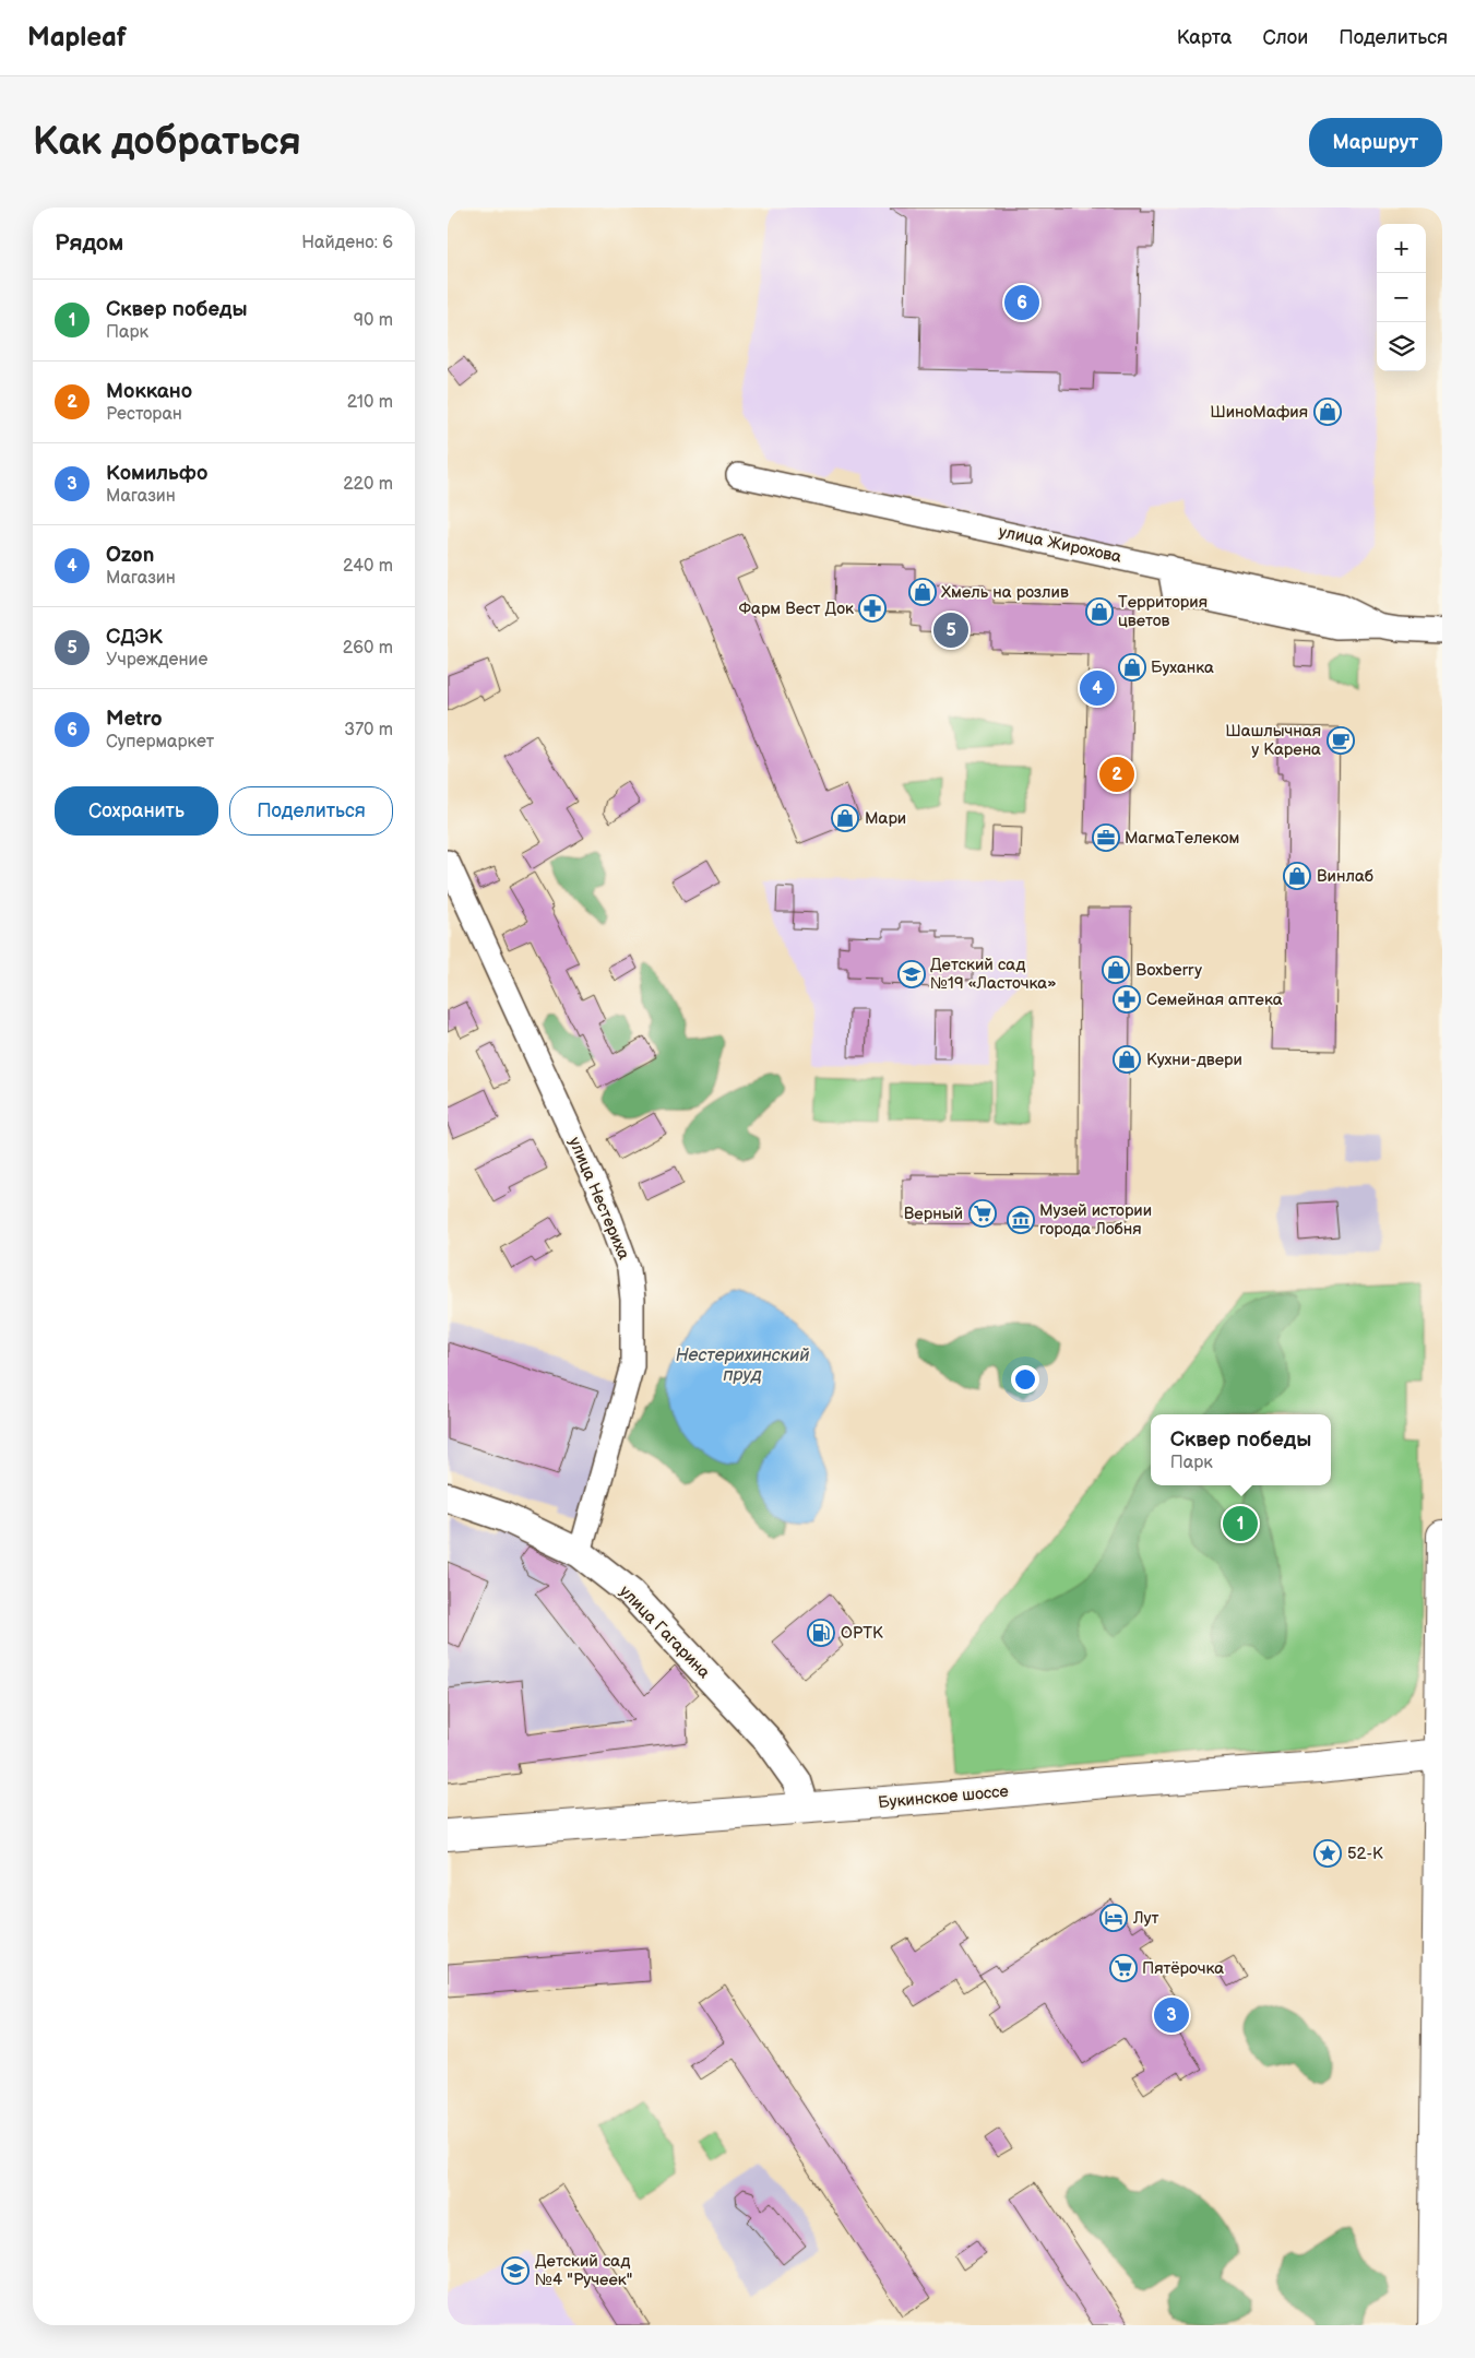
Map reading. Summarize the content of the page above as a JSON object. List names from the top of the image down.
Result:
{
  "streets": {
    "main road": ["Букинское шоссе"],
    "street": ["улица Жирохова", "улица Нестериха", "улица Гагарина"]
  },
  "crossings": [
    ["улица Нестериха", "улица Гагарина"],
    ["улица Гагарина", "Букинское шоссе"]
  ],
  "water": ["Нестерихинский пруд"],
  "places": {
    "shop": [
      "ШиноМафия",
      "Хмель на розлив",
      "Территория цветов",
      "Буханка",
      "Мари",
      "Винлаб",
      "Boxberry",
      "Кухни-двери"
    ],
    "pharmacy": ["Фарм Вест Док", "Семейная аптека"],
    "cafe": ["Шашлычная у Карена"],
    "office": ["МагмаТелеком"],
    "school or university": ["Детский сад №19 «Ласточка»", "Детский сад №4 \"Ручеек\""],
    "supermarket": ["Верный", "Пятёрочка"],
    "museum": ["Музей истории города Лобня"],
    "fuel station": ["ОРТК"],
    "place": ["52-К"],
    "hotel": ["Лут"]
  },
  "page": {
    "header": "Mapleaf",
    "nav": ["Карта", "Слои", "Поделиться"],
    "buttons": [
      "Маршрут",
      ["Сохранить", "Поделиться"]
    ],
    "title": "Как добраться",
    "heading": ["Рядом", "Найдено: 6"],
    "map_buttons": ["+", "−"],
    "list": [
      {
        "mark": "1",
        "name": "Сквер победы",
        "note": "Парк",
        "value": "90 m"
      },
      {
        "mark": "2",
        "name": "Моккано",
        "note": "Ресторан",
        "value": "210 m"
      },
      {
        "mark": "3",
        "name": "Комильфо",
        "note": "Магазин",
        "value": "220 m"
      },
      {
        "mark": "4",
        "name": "Ozon",
        "note": "Магазин",
        "value": "240 m"
      },
      {
        "mark": "5",
        "name": "СДЭК",
        "note": "Учреждение",
        "value": "260 m"
      },
      {
        "mark": "6",
        "name": "Metro",
        "note": "Супермаркет",
        "value": "370 m"
      }
    ],
    "pins": [
      "6",
      "5",
      "4",
      "2",
      "1",
      "3"
    ],
    "popup": ["Сквер победы", "Парк"]
  }
}
